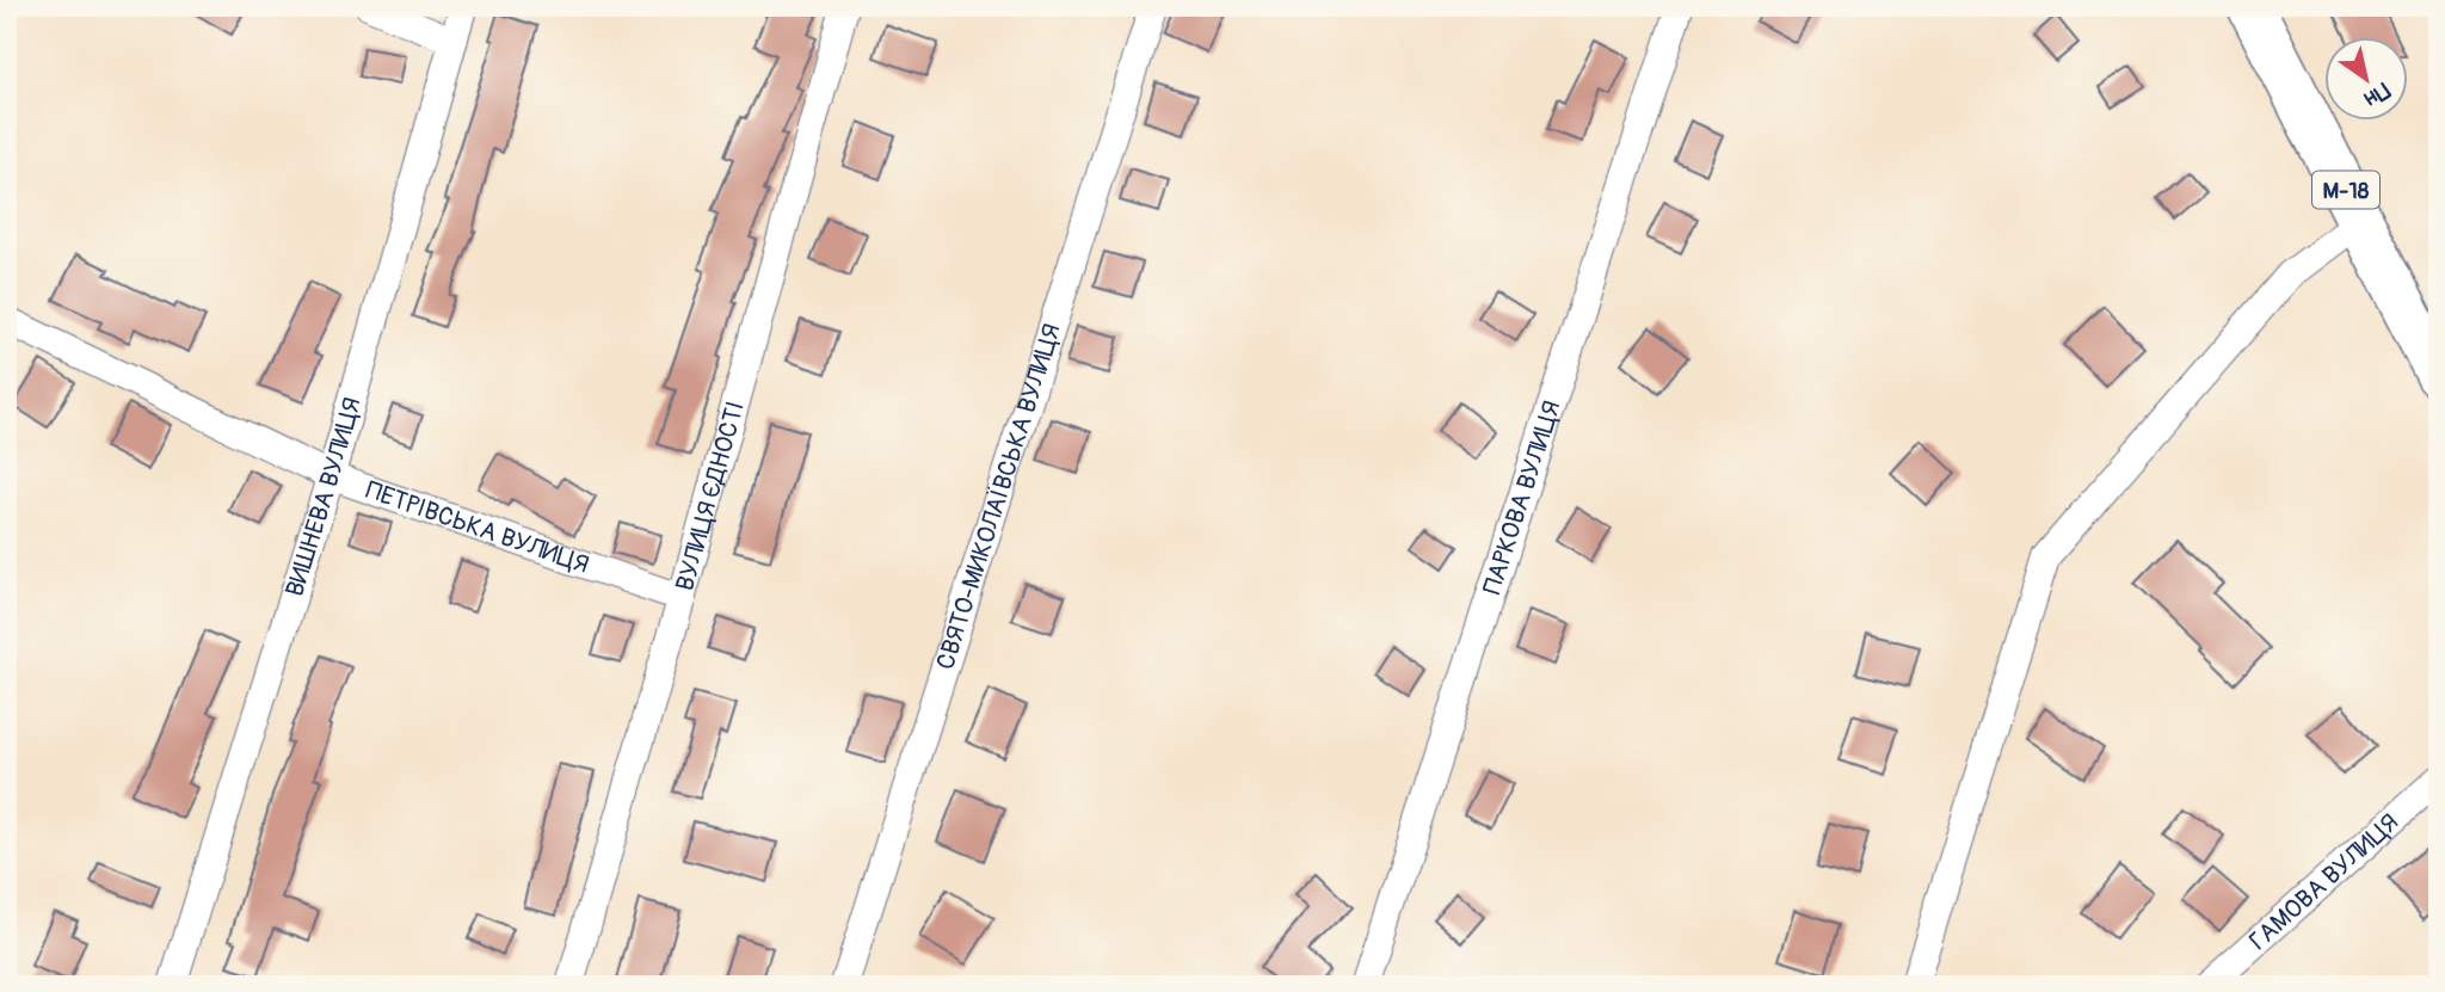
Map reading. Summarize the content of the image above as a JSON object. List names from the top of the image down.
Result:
{
  "streets": {
    "highway": ["М-18"],
    "street": [
      "СВЯТО-МИКОЛАЇВСЬКА ВУЛИЦЯ",
      "ВУЛИЦЯ ЄДНОСТІ",
      "ПАРКОВА ВУЛИЦЯ",
      "ВИШНЕВА ВУЛИЦЯ",
      "ПЕТРІВСЬКА ВУЛИЦЯ",
      "ГАМОВА ВУЛИЦЯ"
    ]
  },
  "crossings": [
    ["ВУЛИЦЯ ЄДНОСТІ", "ПЕТРІВСЬКА ВУЛИЦЯ"],
    ["ВИШНЕВА ВУЛИЦЯ", "ПЕТРІВСЬКА ВУЛИЦЯ"]
  ],
  "north": "bottom right"
}
